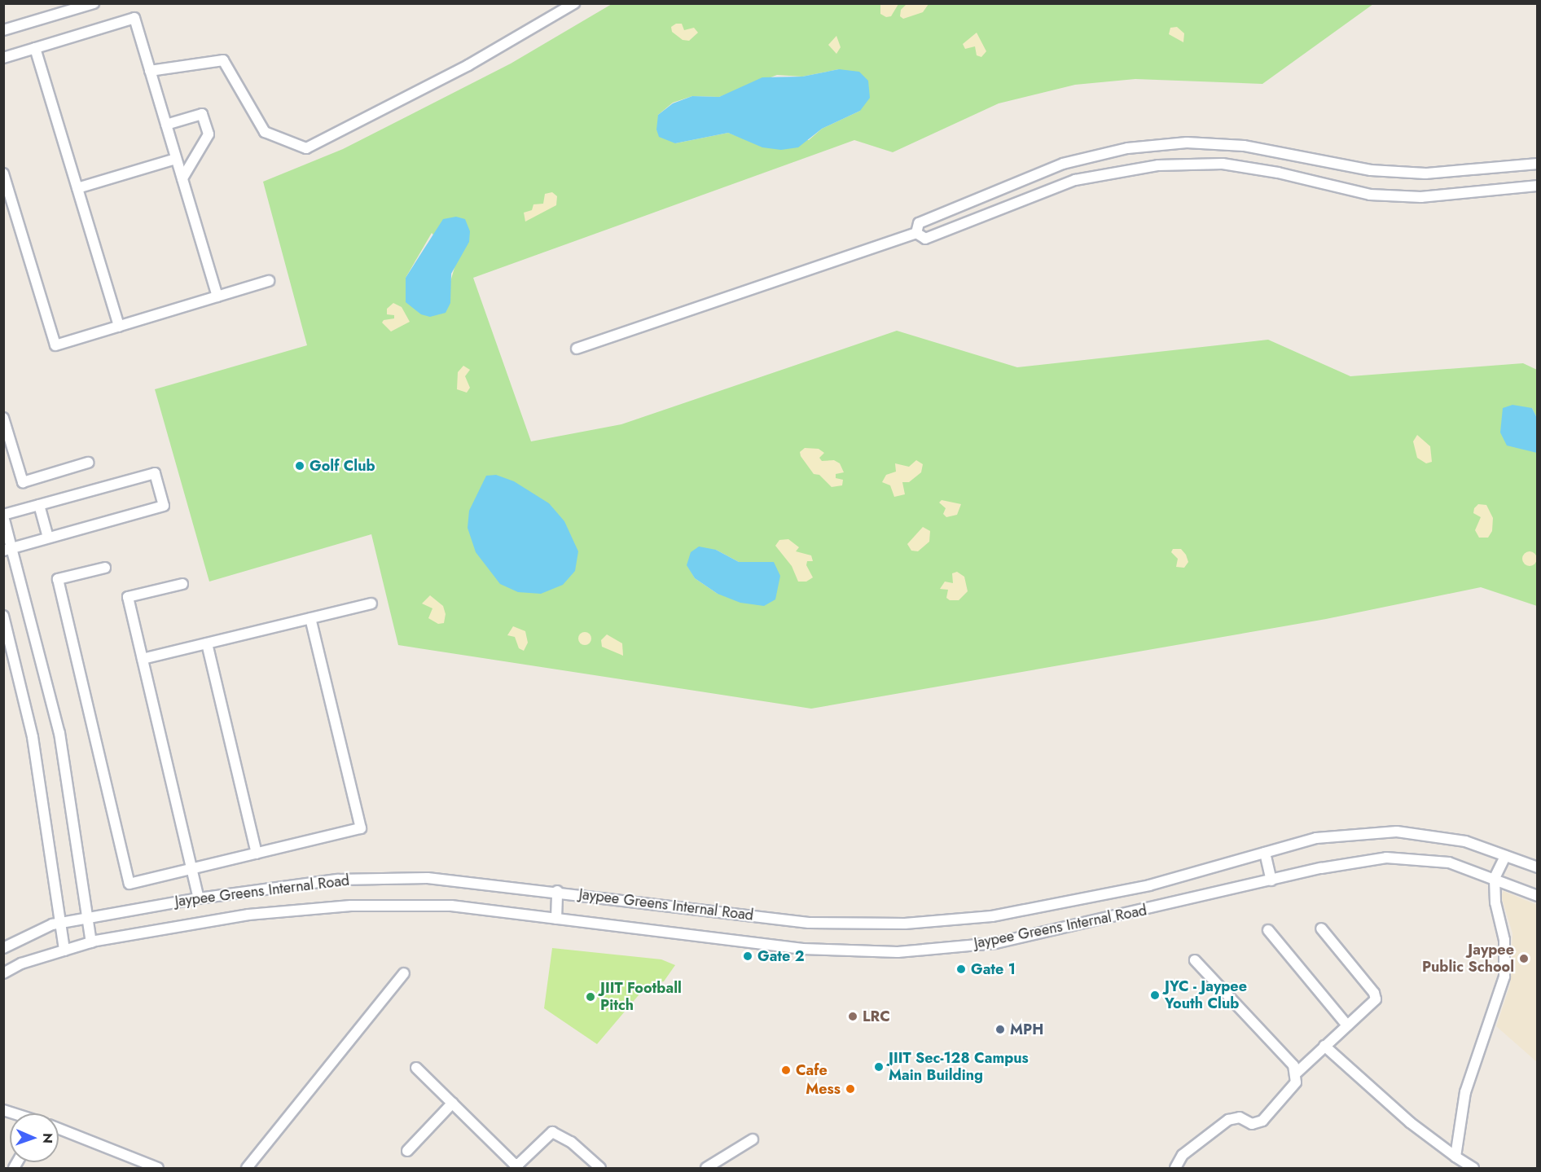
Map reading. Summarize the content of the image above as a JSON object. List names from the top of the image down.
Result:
{
  "streets": {
    "street": ["Jaypee Greens Internal Road"]
  },
  "places": [
    "Golf Club",
    "Gate 2",
    "Jaypee Public School",
    "Gate 1",
    "JYC - Jaypee Youth Club",
    "JIIT Football Pitch",
    "LRC",
    "MPH",
    "JIIT Sec-128 Campus Main Building",
    "Cafe",
    "Mess"
  ],
  "north": "right"
}
